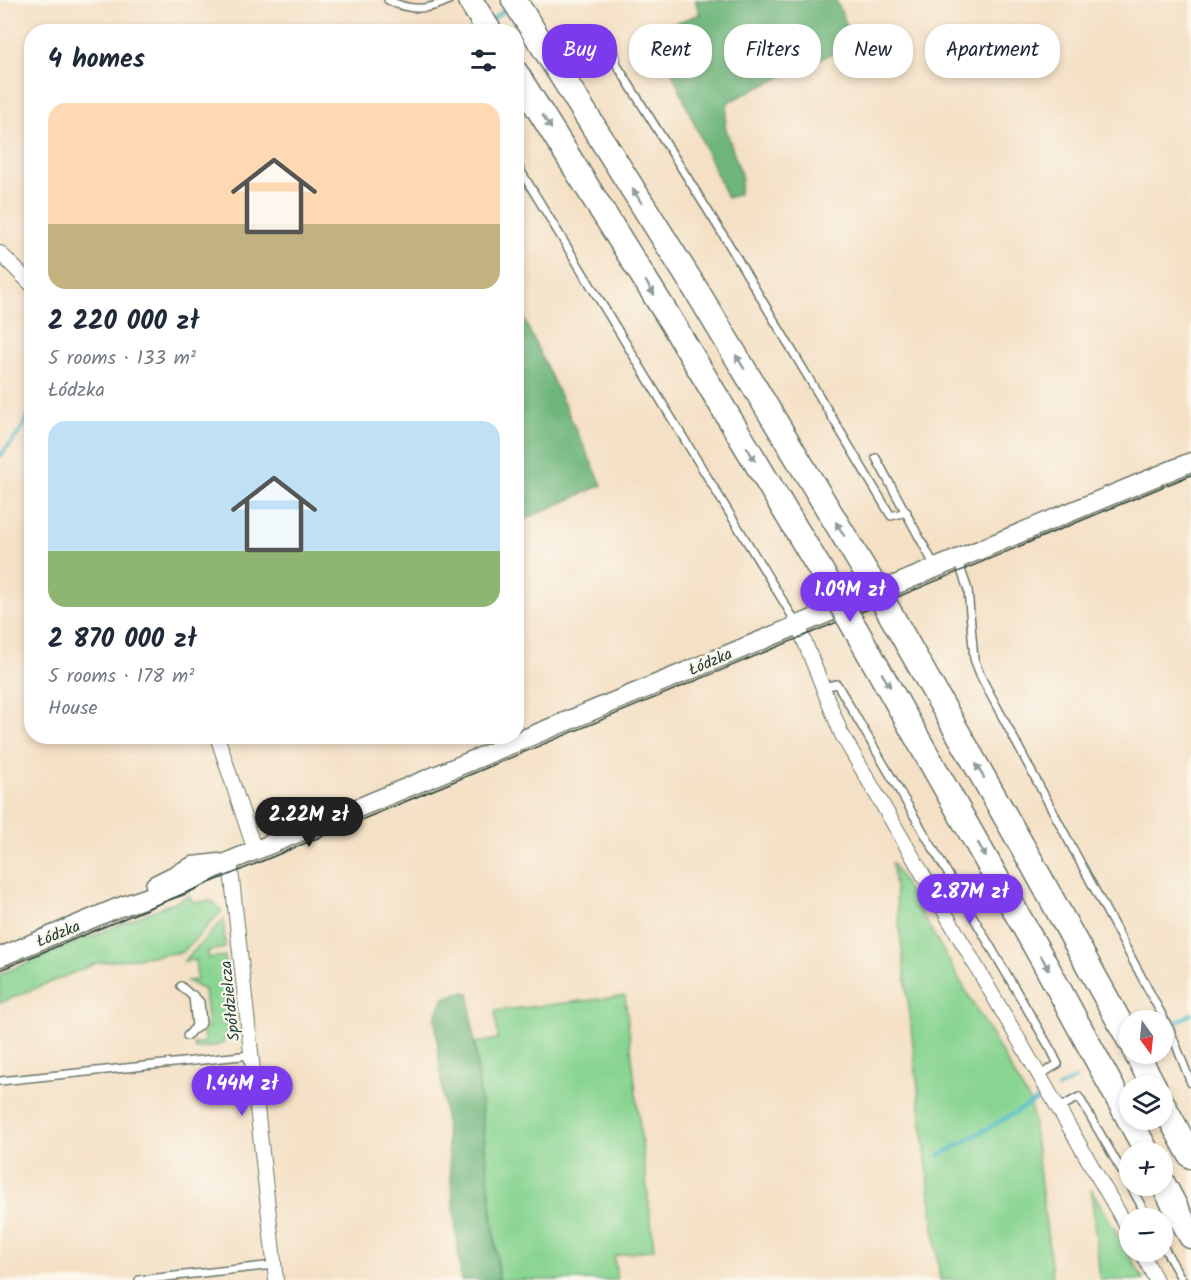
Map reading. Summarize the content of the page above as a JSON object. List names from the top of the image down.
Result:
{
  "streets": {
    "main road": ["Łódzka"],
    "street": ["Spółdzielcza"]
  },
  "crossings": [
    ["Łódzka", "Spółdzielcza"]
  ],
  "north": "bottom",
  "page": {
    "chip": [
      "Buy",
      "Rent",
      "Filters",
      "New",
      "Apartment"
    ],
    "heading": "4 homes",
    "list": [
      {
        "name": "2 220 000 zł",
        "note": "5 rooms · 133 m² · Łódzka"
      },
      {
        "name": "2 870 000 zł",
        "note": "5 rooms · 178 m² · House"
      }
    ],
    "price": [
      "1.09M zł",
      "2.22M zł",
      "2.87M zł",
      "1.44M zł"
    ],
    "map_buttons": ["+", "−"]
  }
}
